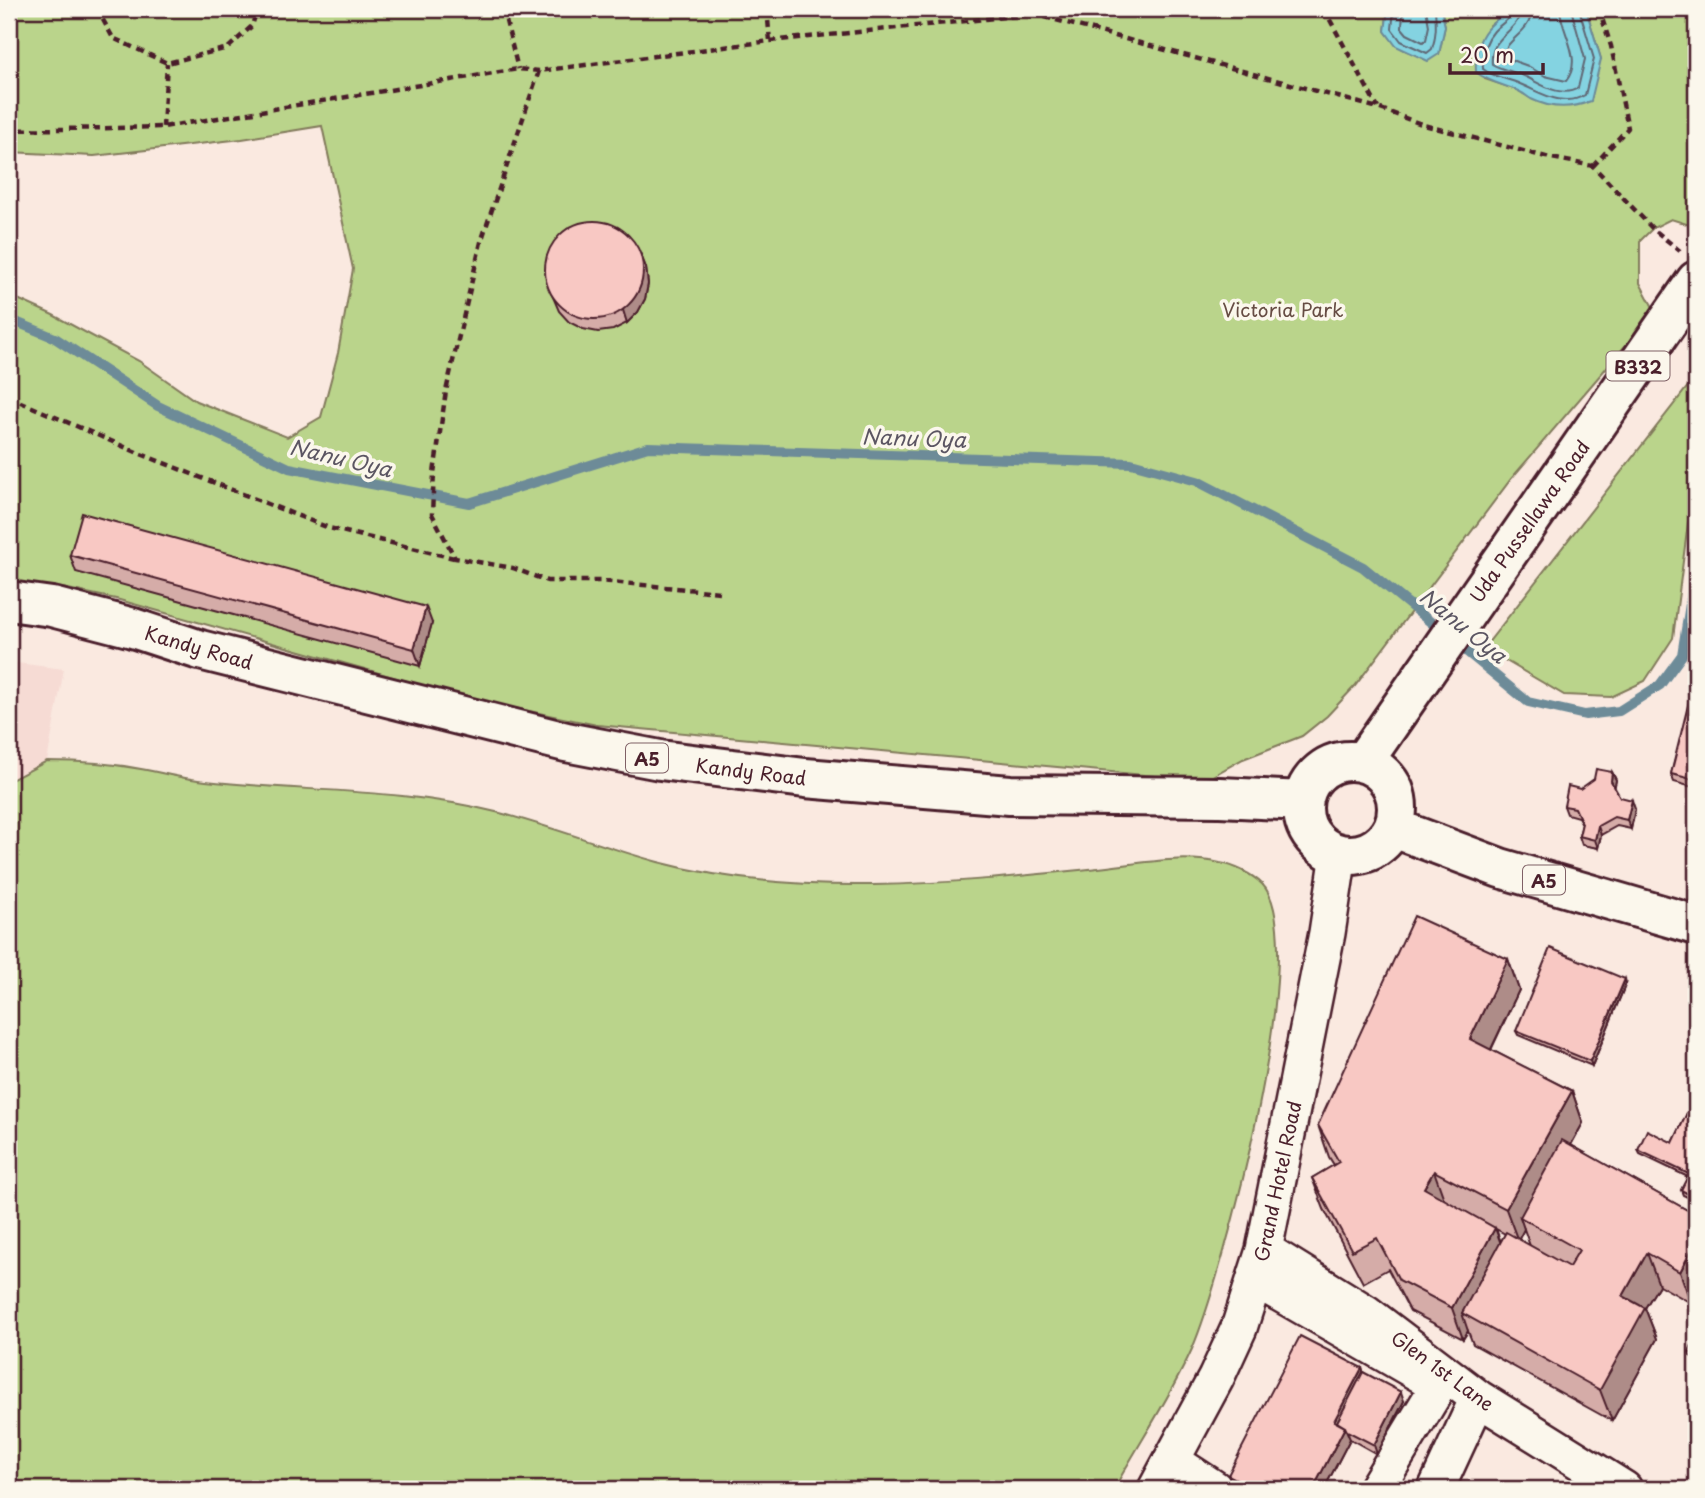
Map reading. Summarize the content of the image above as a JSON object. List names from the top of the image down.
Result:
{
  "streets": {
    "main road": [
      "B332",
      "Uda Pussellawa Road",
      "Kandy Road",
      "A5"
    ],
    "street": ["Grand Hotel Road", "Glen 1st Lane"]
  },
  "crossings": [
    ["Uda Pussellawa Road", "Kandy Road"],
    ["Uda Pussellawa Road", "A5"],
    ["Uda Pussellawa Road", "Grand Hotel Road"],
    ["Kandy Road", "A5"],
    ["Kandy Road", "Grand Hotel Road"],
    ["A5", "Grand Hotel Road"],
    ["Grand Hotel Road", "Glen 1st Lane"]
  ],
  "water": ["Nanu Oya"],
  "parks": ["Victoria Park"],
  "scale_bar": "20 m"
}
